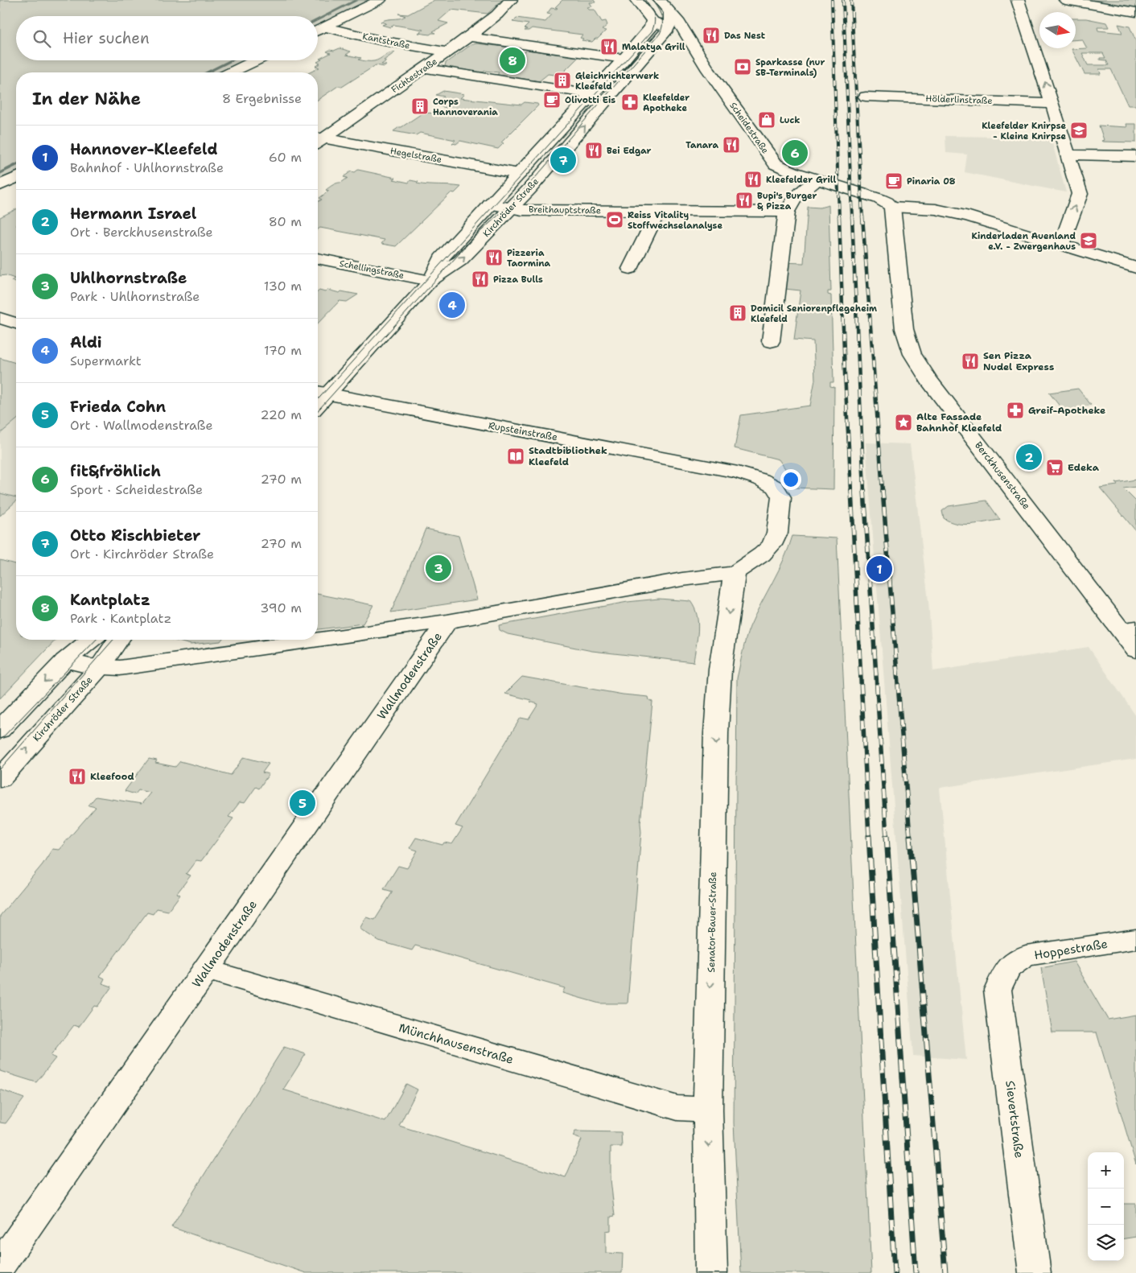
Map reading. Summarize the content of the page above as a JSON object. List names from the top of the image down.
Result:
{
  "streets": {
    "street": [
      "Kantstraße",
      "Fichtestraße",
      "Hölderlinstraße",
      "Scheidestraße",
      "Hegelstraße",
      "Kirchröder Straße",
      "Breithauptstraße",
      "Schellingstraße",
      "Rupsteinstraße",
      "Berckhusenstraße",
      "Wallmodenstraße",
      "Senator-Bauer-Straße",
      "Hoppestraße",
      "Münchhausenstraße",
      "Sievertstraße"
    ]
  },
  "crossings": [
    ["Kantstraße", "Fichtestraße"],
    ["Scheidestraße", "Berckhusenstraße"],
    ["Hegelstraße", "Kirchröder Straße"],
    ["Kirchröder Straße", "Breithauptstraße"],
    ["Kirchröder Straße", "Schellingstraße"],
    ["Kirchröder Straße", "Rupsteinstraße"],
    ["Rupsteinstraße", "Senator-Bauer-Straße"],
    ["Wallmodenstraße", "Münchhausenstraße"],
    ["Senator-Bauer-Straße", "Münchhausenstraße"],
    ["Hoppestraße", "Sievertstraße"]
  ],
  "one_way": ["Senator-Bauer-Straße"],
  "places": {
    "restaurant": [
      "Das Nest",
      "Malatya Grill",
      "Tanara",
      "Bei Edgar",
      "Kleefelder Grill",
      "Bupi's Burger & Pizza",
      "Pizzeria Taormina",
      "Pizza Bulls",
      "Sen Pizza Nudel Express",
      "Kleefood"
    ],
    "bank": ["Sparkasse (nur SB-Terminals)"],
    "building": ["Gleichrichterwerk Kleefeld", "Corps Hannoverania", "Domicil Seniorenpflegeheim Kleefeld"],
    "cafe": ["Olivotti Eis", "Pinaria 08"],
    "pharmacy": ["Kleefelder Apotheke", "Greif-Apotheke"],
    "shop": ["Luck"],
    "school or university": ["Kleefelder Knirpse - Kleine Knirpse", "Kinderladen Auenland e.V. - Zwergenhaus"],
    "sports": ["Reiss Vitality Stoffwechselanalyse"],
    "place": ["Alte Fassade Bahnhof Kleefeld"],
    "library": ["Stadtbibliothek Kleefeld"],
    "supermarket": ["Edeka"]
  },
  "north": "right",
  "page": {
    "search": "Hier suchen",
    "pins": [
      "8",
      "6",
      "7",
      "4",
      "2",
      "3",
      "1",
      "5"
    ],
    "heading": ["In der Nähe", "8 Ergebnisse"],
    "list": [
      {
        "mark": "1",
        "name": "Hannover-Kleefeld",
        "note": "Bahnhof · Uhlhornstraße",
        "value": "60 m"
      },
      {
        "mark": "2",
        "name": "Hermann Israel",
        "note": "Ort · Berckhusenstraße",
        "value": "80 m"
      },
      {
        "mark": "3",
        "name": "Uhlhornstraße",
        "note": "Park · Uhlhornstraße",
        "value": "130 m"
      },
      {
        "mark": "4",
        "name": "Aldi",
        "note": "Supermarkt",
        "value": "170 m"
      },
      {
        "mark": "5",
        "name": "Frieda Cohn",
        "note": "Ort · Wallmodenstraße",
        "value": "220 m"
      },
      {
        "mark": "6",
        "name": "fit&fröhlich",
        "note": "Sport · Scheidestraße",
        "value": "270 m"
      },
      {
        "mark": "7",
        "name": "Otto Rischbieter",
        "note": "Ort · Kirchröder Straße",
        "value": "270 m"
      },
      {
        "mark": "8",
        "name": "Kantplatz",
        "note": "Park · Kantplatz",
        "value": "390 m"
      }
    ],
    "map_buttons": ["+", "−"]
  }
}
